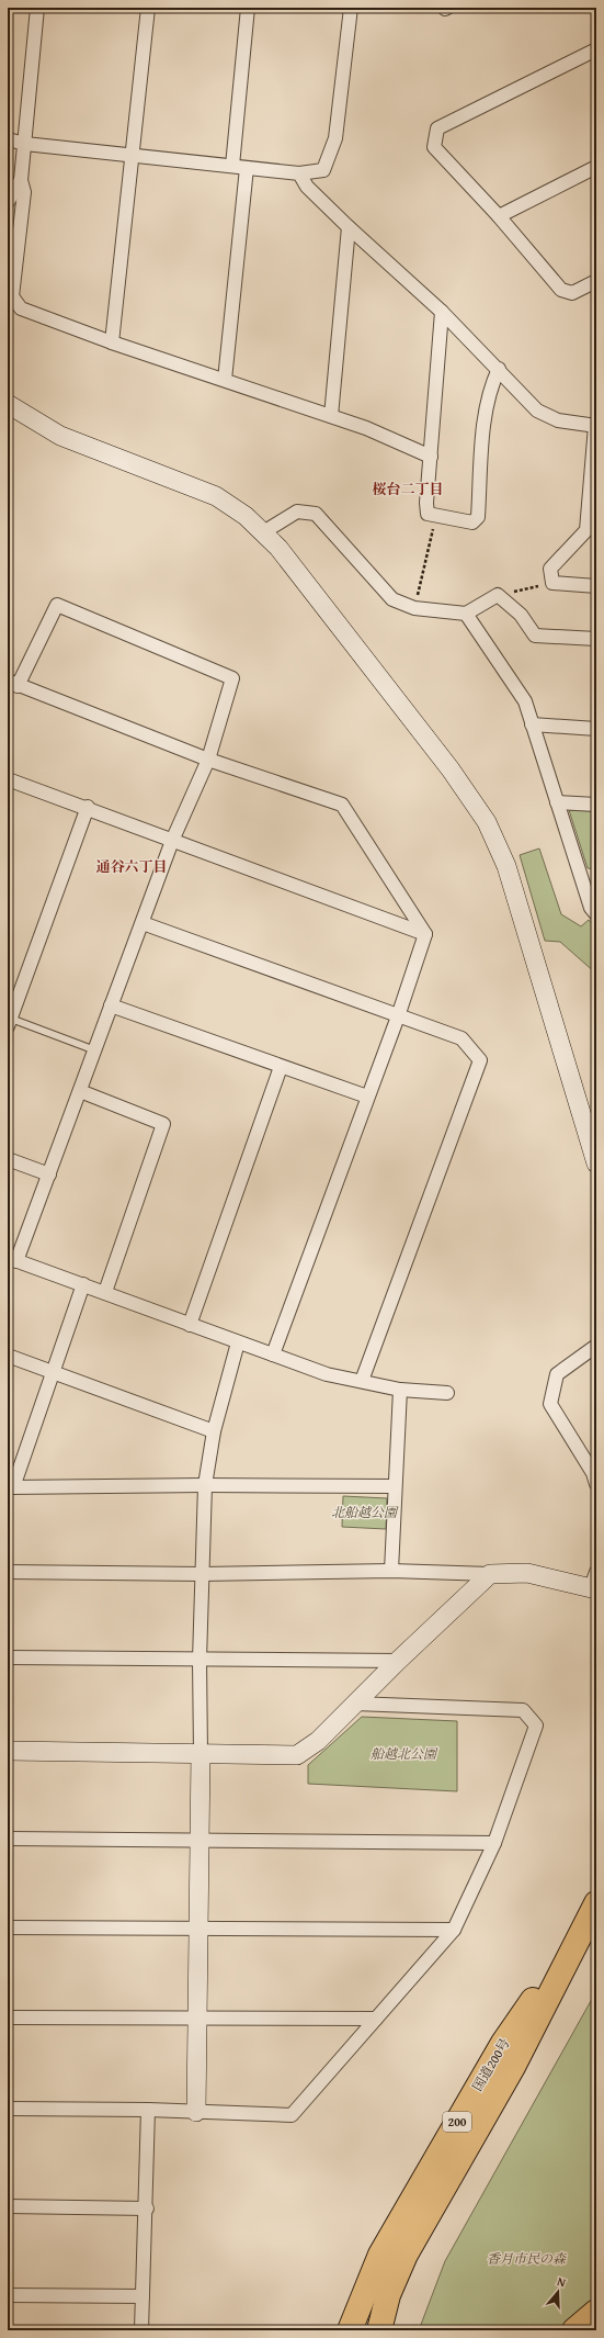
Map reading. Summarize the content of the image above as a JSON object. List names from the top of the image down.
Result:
{
  "streets": {
    "highway": ["国道200号", "200"]
  },
  "districts": ["桜台二丁目", "通谷六丁目"],
  "parks": ["北船越公園", "船越北公園", "香月市民の森"],
  "north": "top"
}
